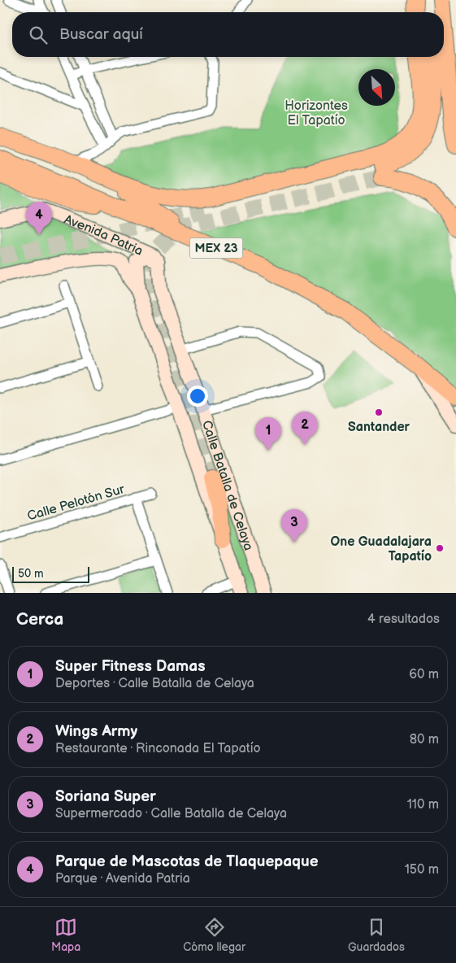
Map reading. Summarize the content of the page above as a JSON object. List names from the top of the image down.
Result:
{
  "streets": {
    "highway": ["MEX 23"],
    "street": ["Avenida Patria", "Calle Batalla de Celaya", "Calle Pelotón Sur"]
  },
  "crossings": [
    ["Avenida Patria", "Calle Batalla de Celaya"]
  ],
  "parks": ["Horizontes El Tapatío"],
  "places": ["Santander", "One Guadalajara Tapatío"],
  "scale_bar": "50 m",
  "north": "bottom right",
  "page": {
    "search": "Buscar aquí",
    "pins": [
      "4",
      "2",
      "1",
      "3"
    ],
    "scale": "50 m",
    "heading": ["Cerca", "4 resultados"],
    "list": [
      {
        "mark": "1",
        "name": "Super Fitness Damas",
        "note": "Deportes · Calle Batalla de Celaya",
        "value": "60 m"
      },
      {
        "mark": "2",
        "name": "Wings Army",
        "note": "Restaurante · Rinconada El Tapatío",
        "value": "80 m"
      },
      {
        "mark": "3",
        "name": "Soriana Super",
        "note": "Supermercado · Calle Batalla de Celaya",
        "value": "110 m"
      },
      {
        "mark": "4",
        "name": "Parque de Mascotas de Tlaquepaque",
        "note": "Parque · Avenida Patria",
        "value": "150 m"
      }
    ],
    "nav": ["Mapa", "Cómo llegar", "Guardados"]
  }
}
